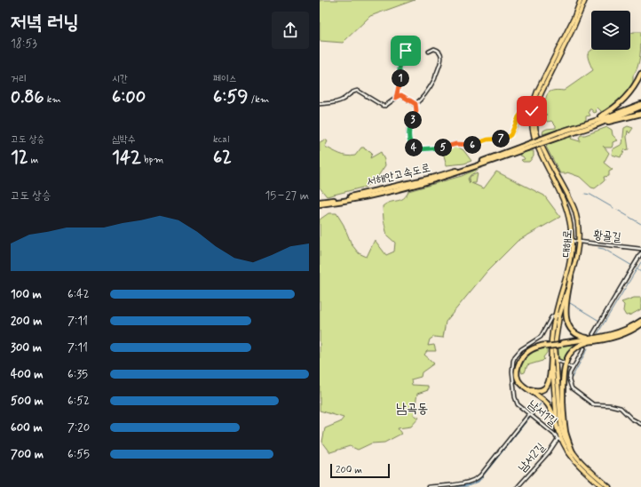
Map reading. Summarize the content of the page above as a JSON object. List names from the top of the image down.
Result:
{
  "streets": {
    "highway": ["서해안고속도로", "대해로"],
    "street": ["황골길", "남서1길", "남서2길"]
  },
  "crossings": [
    ["황골길", "대해로"],
    ["대해로", "남서1길"],
    ["대해로", "남서2길"],
    ["남서1길", "남서2길"]
  ],
  "districts": ["남곡동"],
  "scale_bar": "200 m",
  "page": {
    "heading": ["저녁 러닝", "18:53"],
    "stats": [
      ["거리", "0.86 km"],
      ["시간", "6:00"],
      ["페이스", "6:59 /km"],
      ["고도 상승", "12 m"],
      ["심박수", "142 bpm"],
      ["kcal", "62"]
    ],
    "pins": [
      "1",
      "3",
      "7",
      "6",
      "4",
      "5"
    ],
    "chart": ["고도 상승", "15–27 m"],
    "list": [
      {
        "name": "100 m",
        "note": "6:42"
      },
      {
        "name": "200 m",
        "note": "7:11"
      },
      {
        "name": "300 m",
        "note": "7:11"
      },
      {
        "name": "400 m",
        "note": "6:35"
      },
      {
        "name": "500 m",
        "note": "6:52"
      },
      {
        "name": "600 m",
        "note": "7:20"
      },
      {
        "name": "700 m",
        "note": "6:55"
      }
    ],
    "scale": "200 m"
  }
}
